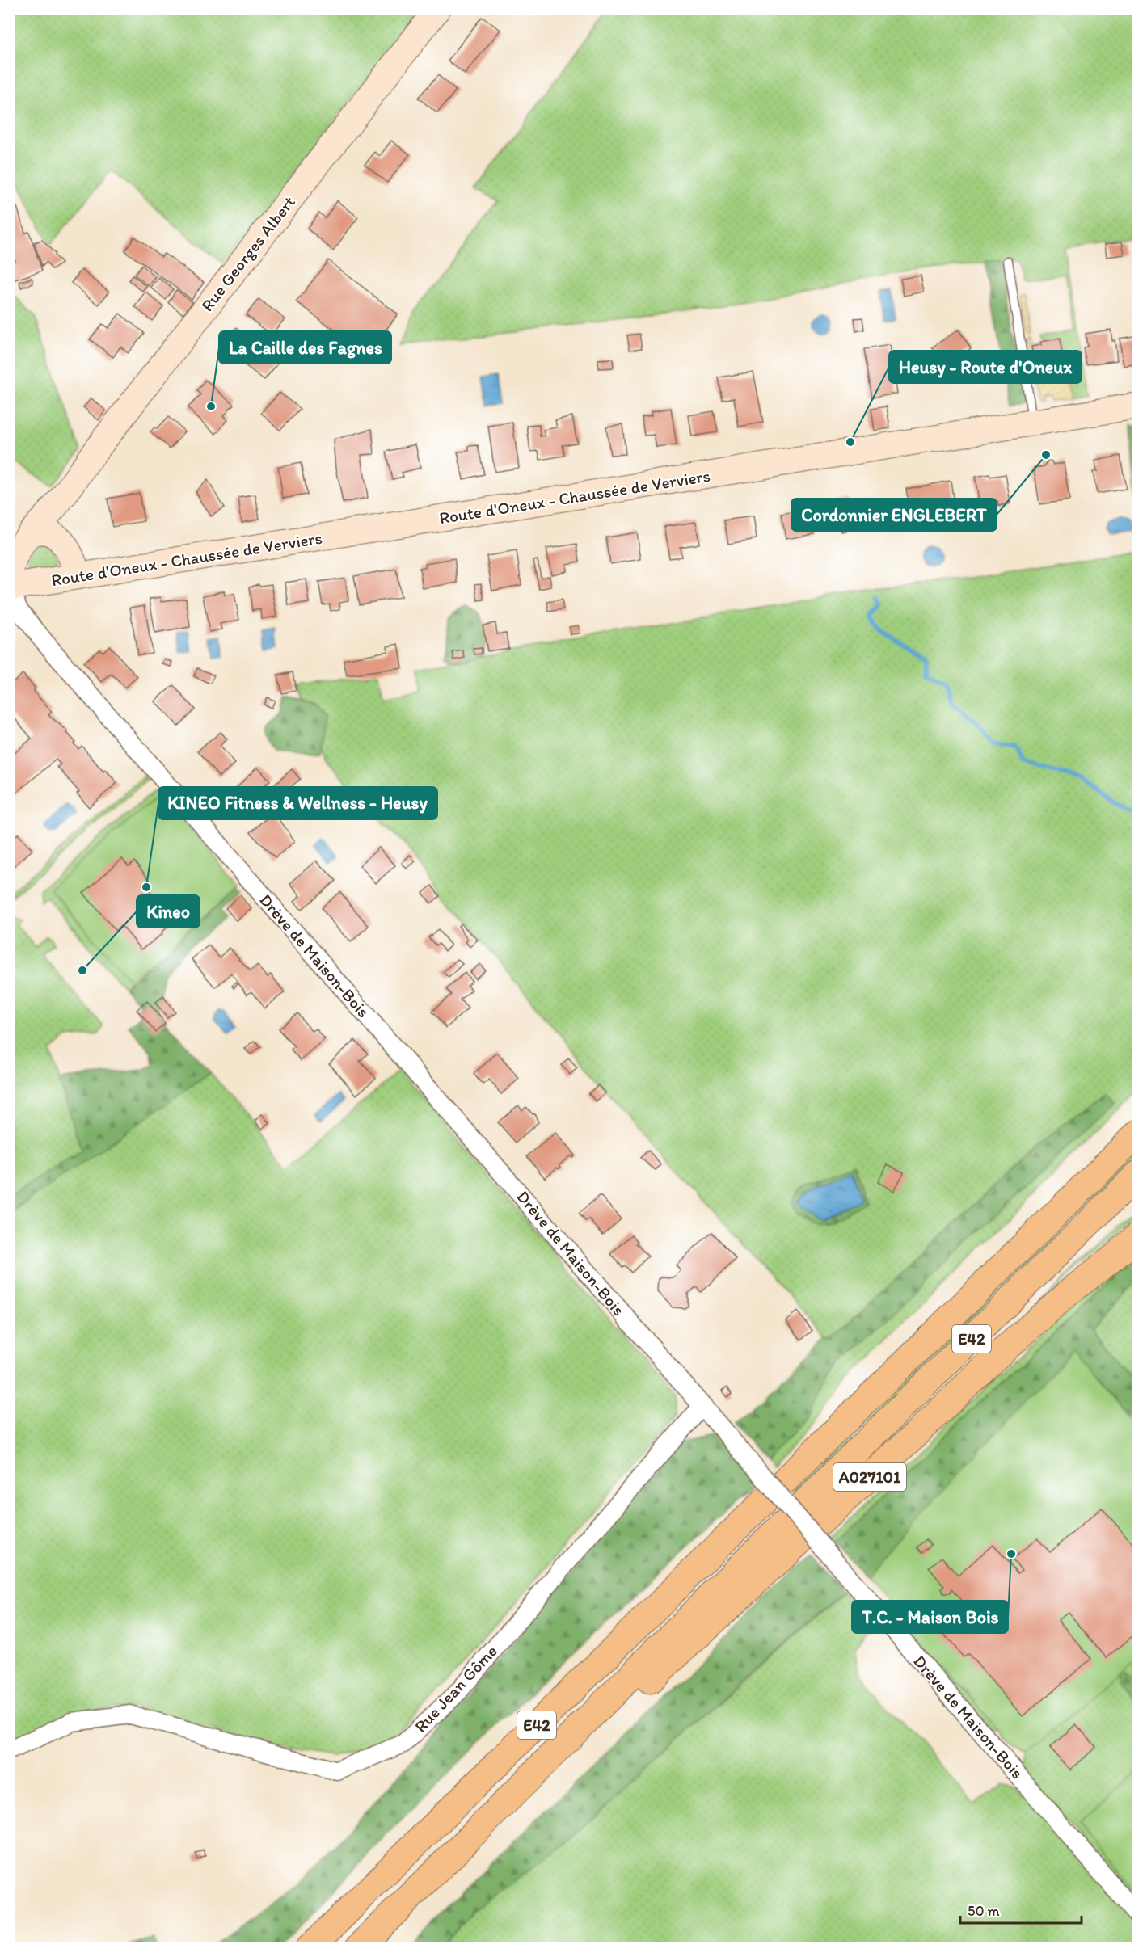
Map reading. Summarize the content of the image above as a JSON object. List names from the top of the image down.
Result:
{
  "streets": {
    "highway": ["E42", "A027101"],
    "main road": ["Rue Georges Albert", "Route d'Oneux - Chaussée de Verviers"],
    "street": ["Drève de Maison-Bois", "Rue Jean Gôme"]
  },
  "crossings": [
    ["Rue Georges Albert", "Route d'Oneux - Chaussée de Verviers"],
    ["Rue Georges Albert", "Drève de Maison-Bois"],
    ["Route d'Oneux - Chaussée de Verviers", "Drève de Maison-Bois"],
    ["Drève de Maison-Bois", "Rue Jean Gôme"],
    ["E42", "A027101"]
  ],
  "places": [
    "La Caille des Fagnes",
    "Heusy - Route d'Oneux",
    "Cordonnier ENGLEBERT",
    "KINEO Fitness & Wellness - Heusy",
    "Kineo",
    "T.C. - Maison Bois"
  ],
  "scale_bar": "50 m"
}
